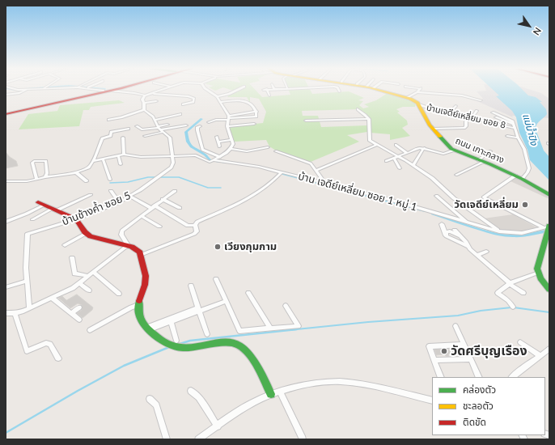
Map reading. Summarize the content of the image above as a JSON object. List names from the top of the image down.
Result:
{
  "streets": {
    "street": [
      "บ้านเจดีย์เหลี่ยม ซอย 8",
      "ถนน เกาะกลาง",
      "บ้าน เจดีย์เหลี่ยม ซอย 1 หมู่ 1",
      "บ้านช้างค้ำ ซอย 5"
    ]
  },
  "crossings": [
    ["บ้านเจดีย์เหลี่ยม ซอย 8", "ถนน เกาะกลาง"],
    ["บ้าน เจดีย์เหลี่ยม ซอย 1 หมู่ 1", "บ้านช้างค้ำ ซอย 5"]
  ],
  "water": ["แม่น้ำปิง"],
  "places": ["วัดเจดีย์เหลี่ยม", "เวียงกุมกาม", "วัดศรีบุญเรือง"],
  "legend": ["คล่องตัว", "ชะลอตัว", "ติดขัด"],
  "north": "bottom right"
}
